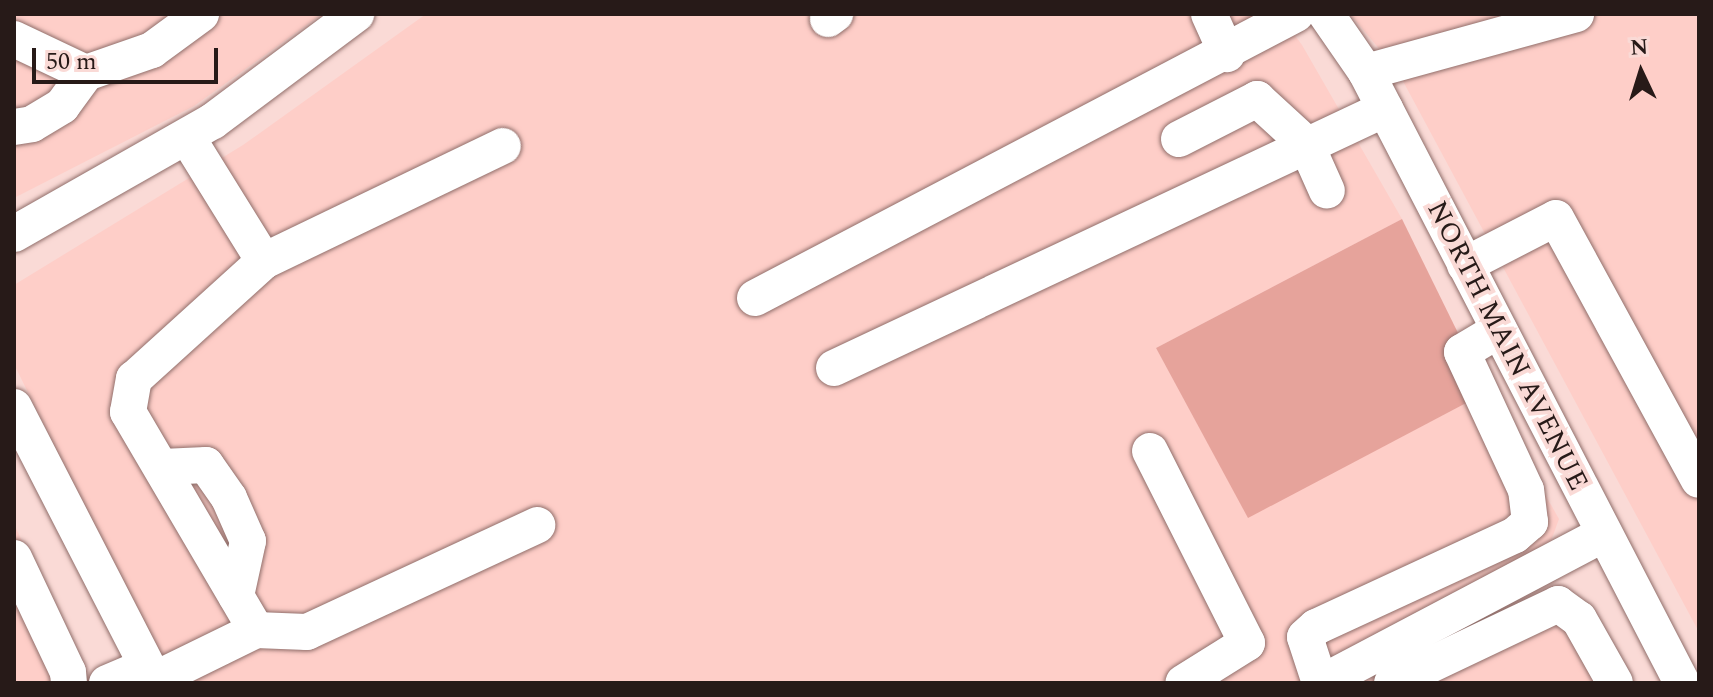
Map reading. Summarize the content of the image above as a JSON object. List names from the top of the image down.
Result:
{
  "streets": {
    "street": ["NORTH MAIN AVENUE"]
  },
  "scale_bar": "50 m",
  "north": "top"
}
